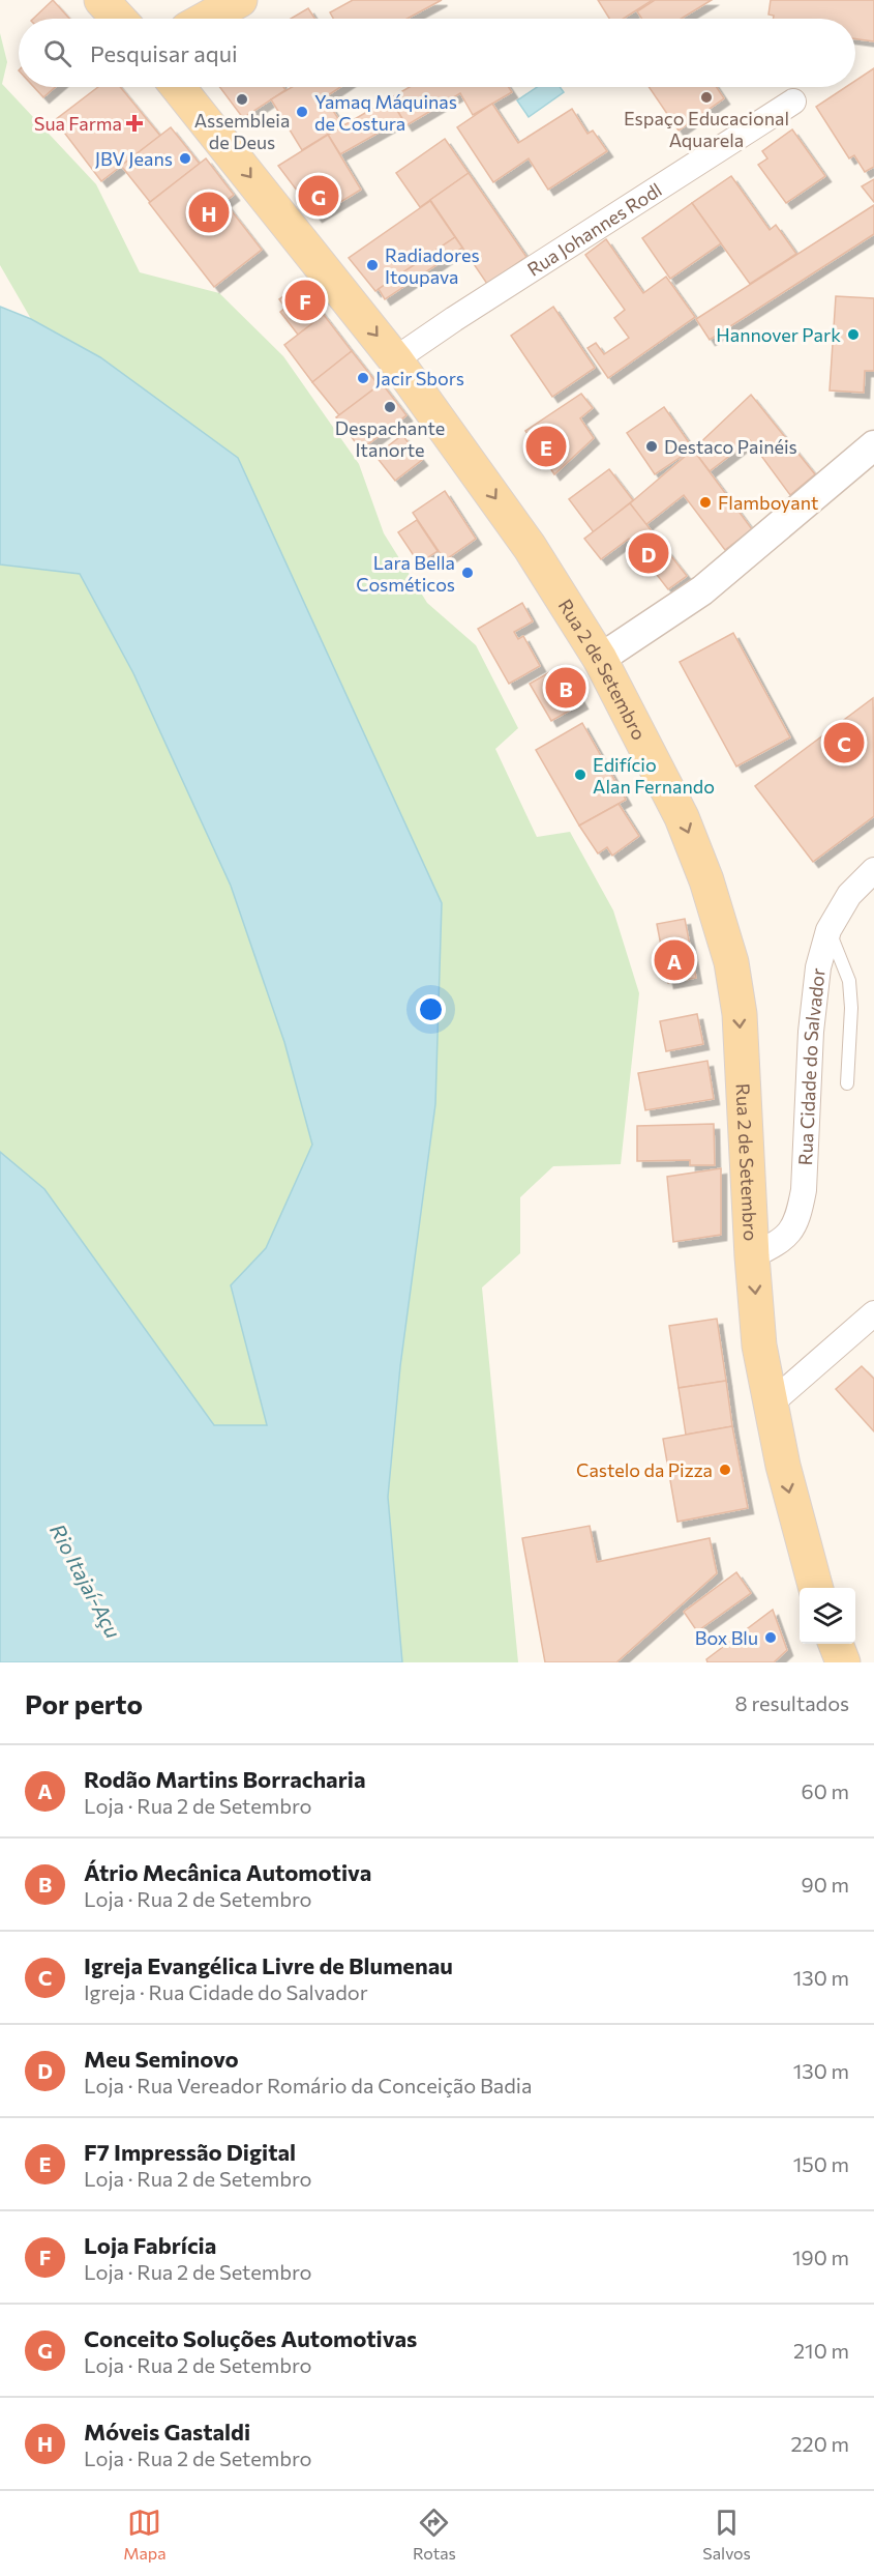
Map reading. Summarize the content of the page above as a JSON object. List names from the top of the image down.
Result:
{
  "streets": {
    "main road": ["Rua 2 de Setembro"],
    "street": ["Rua Johannes Rodl", "Rua Cidade do Salvador"]
  },
  "crossings": [
    ["Rua Johannes Rodl", "Rua 2 de Setembro"],
    ["Rua 2 de Setembro", "Rua Cidade do Salvador"]
  ],
  "one_way": ["Rua 2 de Setembro"],
  "water": ["Rio Itajaí-Açu"],
  "places": {
    "other": [
      "Espaço Educacional Aquarela",
      "Assembleia de Deus",
      "Yamaq Máquinas de Costura",
      "JBV Jeans",
      "Radiadores Itoupava",
      "Hannover Park",
      "Jacir Sbors",
      "Despachante Itanorte",
      "Destaco Painéis",
      "Flamboyant",
      "Lara Bella Cosméticos",
      "Edifício Alan Fernando",
      "Castelo da Pizza",
      "Box Blu"
    ],
    "health": ["Sua Farma"]
  },
  "page": {
    "search": "Pesquisar aqui",
    "pins": [
      "G",
      "H",
      "F",
      "E",
      "D",
      "B",
      "C",
      "A"
    ],
    "heading": ["Por perto", "8 resultados"],
    "list": [
      {
        "mark": "A",
        "name": "Rodão Martins Borracharia",
        "note": "Loja · Rua 2 de Setembro",
        "value": "60 m"
      },
      {
        "mark": "B",
        "name": "Átrio Mecânica Automotiva",
        "note": "Loja · Rua 2 de Setembro",
        "value": "90 m"
      },
      {
        "mark": "C",
        "name": "Igreja Evangélica Livre de Blumenau",
        "note": "Igreja · Rua Cidade do Salvador",
        "value": "130 m"
      },
      {
        "mark": "D",
        "name": "Meu Seminovo",
        "note": "Loja · Rua Vereador Romário da Conceição Badia",
        "value": "130 m"
      },
      {
        "mark": "E",
        "name": "F7 Impressão Digital",
        "note": "Loja · Rua 2 de Setembro",
        "value": "150 m"
      },
      {
        "mark": "F",
        "name": "Loja Fabrícia",
        "note": "Loja · Rua 2 de Setembro",
        "value": "190 m"
      },
      {
        "mark": "G",
        "name": "Conceito Soluções Automotivas",
        "note": "Loja · Rua 2 de Setembro",
        "value": "210 m"
      },
      {
        "mark": "H",
        "name": "Móveis Gastaldi",
        "note": "Loja · Rua 2 de Setembro",
        "value": "220 m"
      }
    ],
    "nav": ["Mapa", "Rotas", "Salvos"]
  }
}
